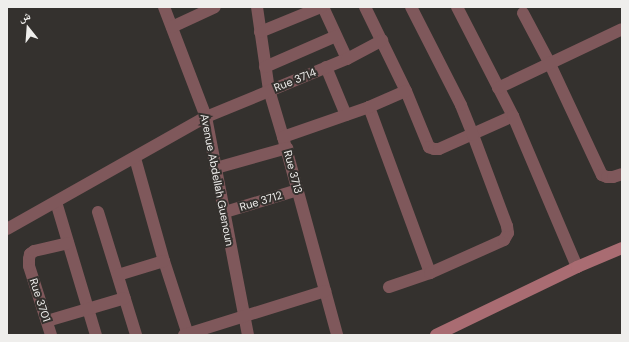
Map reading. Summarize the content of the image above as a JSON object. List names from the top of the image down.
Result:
{
  "streets": {
    "street": [
      "Rue 3714",
      "Rue 3713",
      "Avenue Abdellah Guenoun",
      "Rue 3712",
      "Rue 3701"
    ]
  },
  "crossings": [
    ["Rue 3714", "Rue 3713"],
    ["Rue 3714", "Avenue Abdellah Guenoun"],
    ["Rue 3713", "Rue 3712"],
    ["Avenue Abdellah Guenoun", "Rue 3712"]
  ],
  "north": "top"
}
